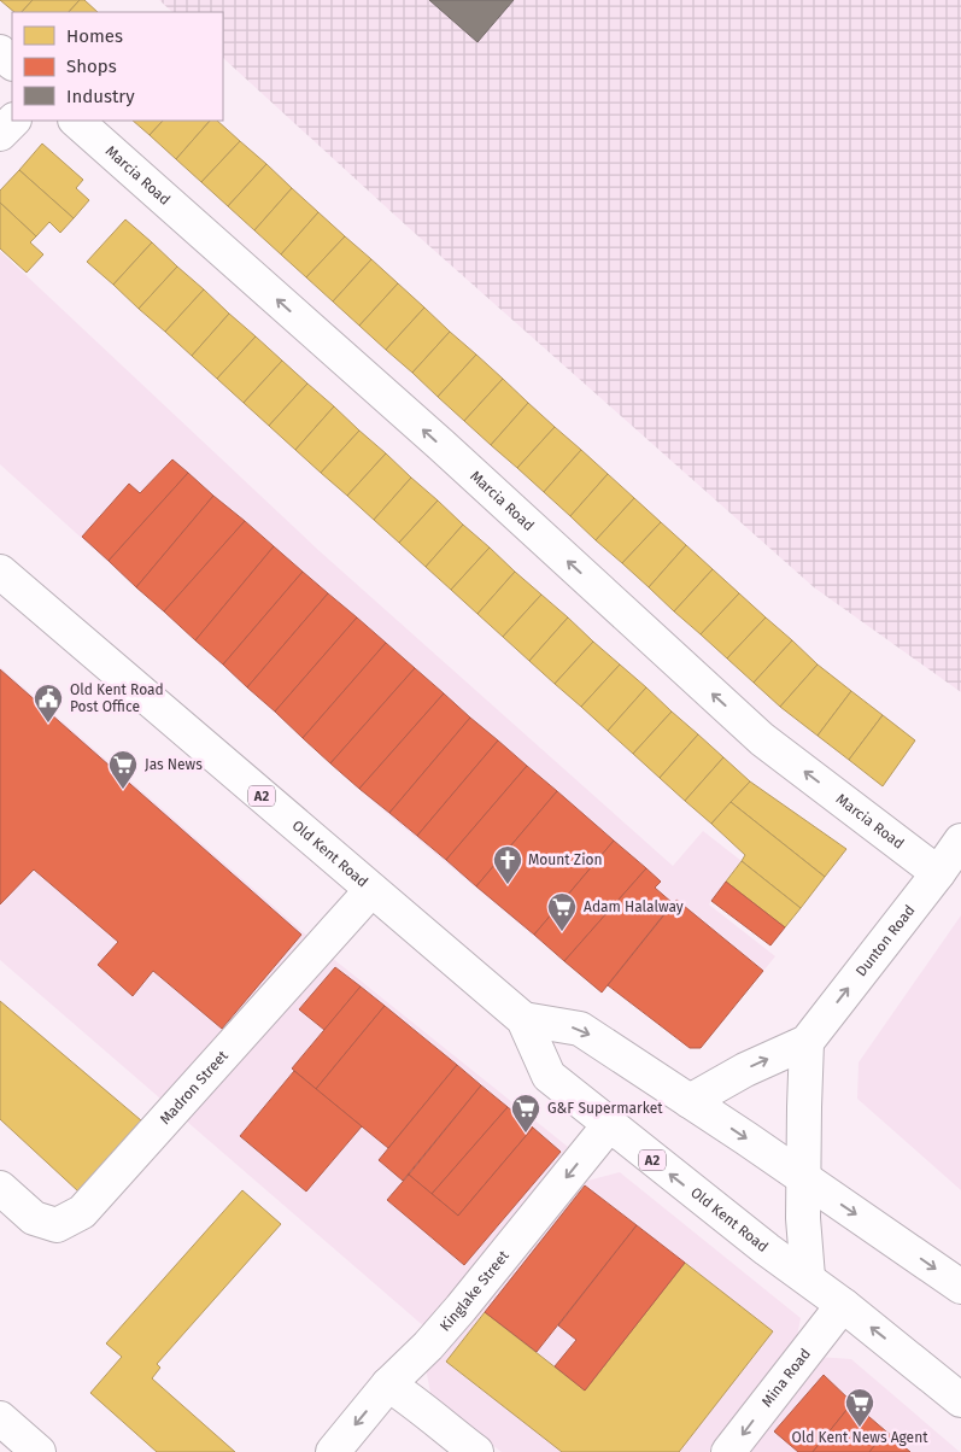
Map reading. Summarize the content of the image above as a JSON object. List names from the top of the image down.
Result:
{
  "streets": {
    "main road": [
      "Marcia Road",
      "A2",
      "Old Kent Road",
      "Dunton Road",
      "Madron Street",
      "Kinglake Street",
      "Mina Road"
    ]
  },
  "crossings": [
    ["Marcia Road", "Dunton Road"],
    ["Old Kent Road", "Madron Street"],
    ["Old Kent Road", "Kinglake Street"],
    ["Old Kent Road", "Mina Road"]
  ],
  "one_way": [
    "Marcia Road",
    "Dunton Road",
    "Kinglake Street",
    "Mina Road"
  ],
  "places": {
    "public building": ["Old Kent Road Post Office"],
    "supermarket": [
      "Jas News",
      "Adam Halalway",
      "G&F Supermarket",
      "Old Kent News Agent"
    ],
    "church": ["Mount Zion"]
  },
  "legend": ["Homes", "Shops", "Industry"]
}
